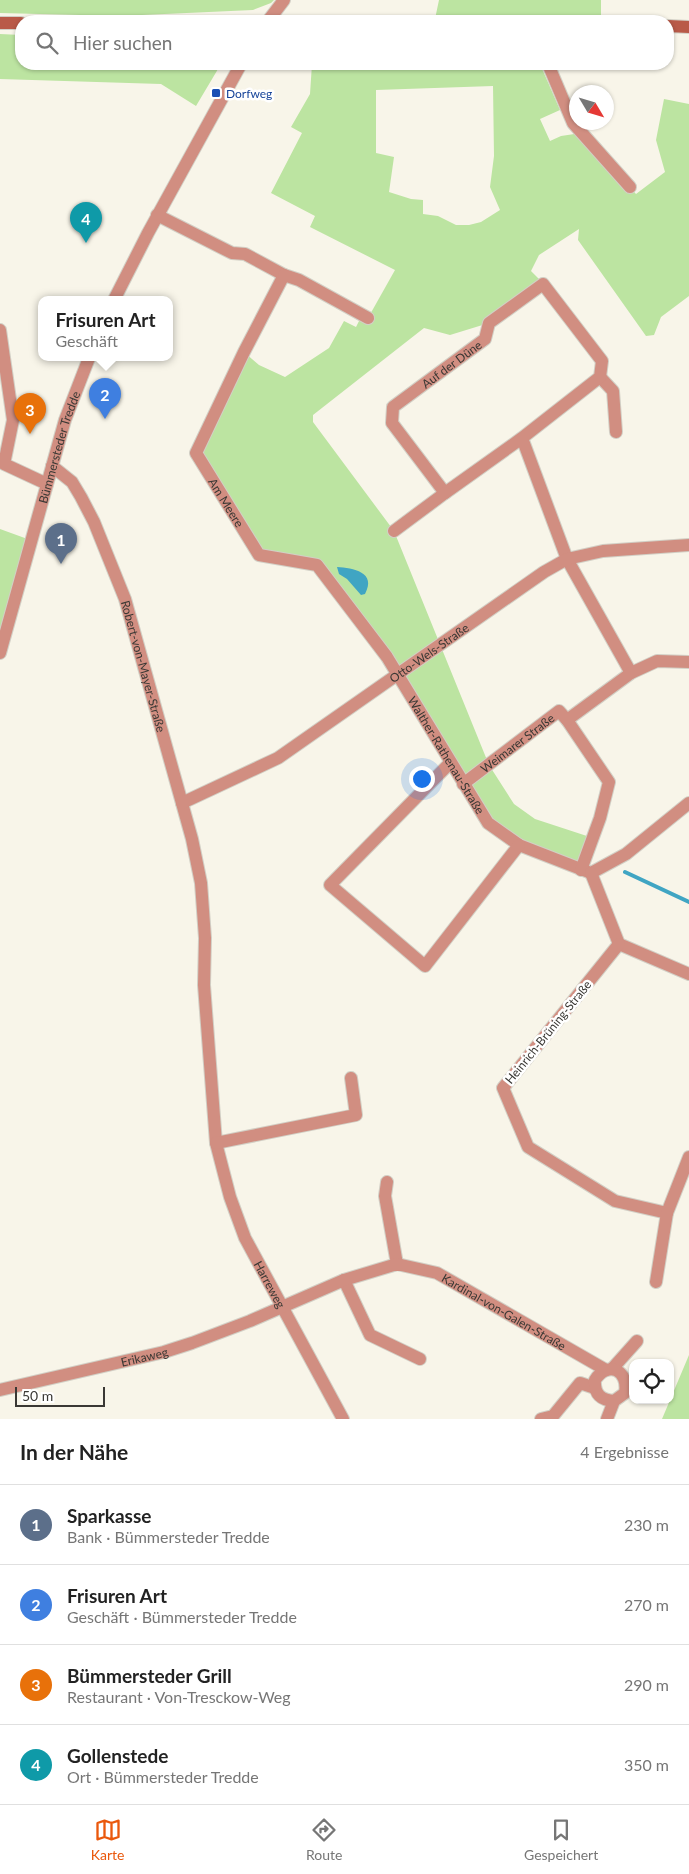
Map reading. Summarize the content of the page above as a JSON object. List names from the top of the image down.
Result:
{
  "streets": {
    "street": [
      "Auf der Düne",
      "Bümmersteder Tredde",
      "Am Meere",
      "Otto-Wels-Straße",
      "Robert-von-Mayer-Straße",
      "Weimarer Straße",
      "Walther-Rathenau-Straße",
      "Heinrich-Brüning-Straße",
      "Harreweg",
      "Kardinal-von-Galen-Straße",
      "Erikaweg"
    ]
  },
  "crossings": [
    ["Bümmersteder Tredde", "Robert-von-Mayer-Straße"],
    ["Am Meere", "Otto-Wels-Straße"],
    ["Am Meere", "Walther-Rathenau-Straße"],
    ["Otto-Wels-Straße", "Robert-von-Mayer-Straße"],
    ["Otto-Wels-Straße", "Walther-Rathenau-Straße"],
    ["Robert-von-Mayer-Straße", "Harreweg"],
    ["Weimarer Straße", "Walther-Rathenau-Straße"],
    ["Harreweg", "Kardinal-von-Galen-Straße"],
    ["Harreweg", "Erikaweg"],
    ["Kardinal-von-Galen-Straße", "Erikaweg"]
  ],
  "places": {
    "transit": ["Dorfweg"]
  },
  "scale_bar": "50 m",
  "north": "bottom right",
  "page": {
    "search": "Hier suchen",
    "pins": [
      "4",
      "2",
      "3",
      "1"
    ],
    "popup": ["Frisuren Art", "Geschäft"],
    "scale": "50 m",
    "heading": ["In der Nähe", "4 Ergebnisse"],
    "list": [
      {
        "mark": "1",
        "name": "Sparkasse",
        "note": "Bank · Bümmersteder Tredde",
        "value": "230 m"
      },
      {
        "mark": "2",
        "name": "Frisuren Art",
        "note": "Geschäft · Bümmersteder Tredde",
        "value": "270 m"
      },
      {
        "mark": "3",
        "name": "Bümmersteder Grill",
        "note": "Restaurant · Von-Tresckow-Weg",
        "value": "290 m"
      },
      {
        "mark": "4",
        "name": "Gollenstede",
        "note": "Ort · Bümmersteder Tredde",
        "value": "350 m"
      }
    ],
    "nav": ["Karte", "Route", "Gespeichert"]
  }
}
